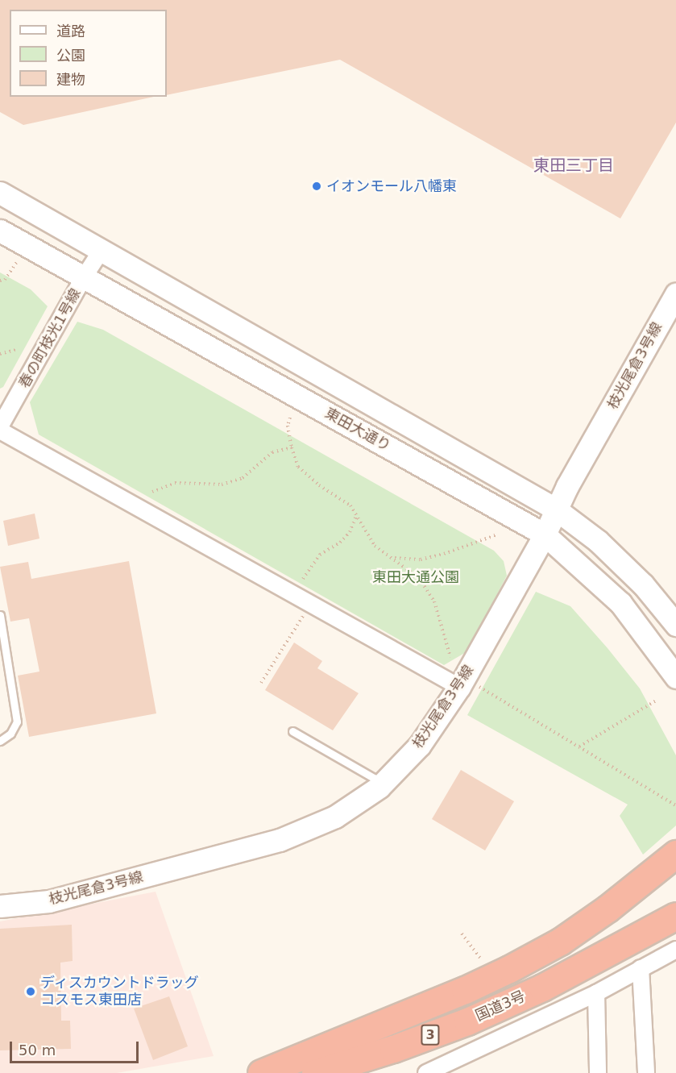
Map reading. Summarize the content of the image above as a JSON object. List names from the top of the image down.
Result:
{
  "streets": {
    "highway": ["国道3号", "3"],
    "street": ["春の町枝光1号線", "枝光尾倉3号線", "東田大通り"]
  },
  "crossings": [
    ["春の町枝光1号線", "東田大通り"],
    ["枝光尾倉3号線", "東田大通り"]
  ],
  "districts": ["東田三丁目"],
  "parks": ["東田大通公園"],
  "places": ["イオンモール八幡東", "ディスカウントドラッグ コスモス東田店"],
  "legend": ["道路", "公園", "建物"],
  "scale_bar": "50 m"
}
